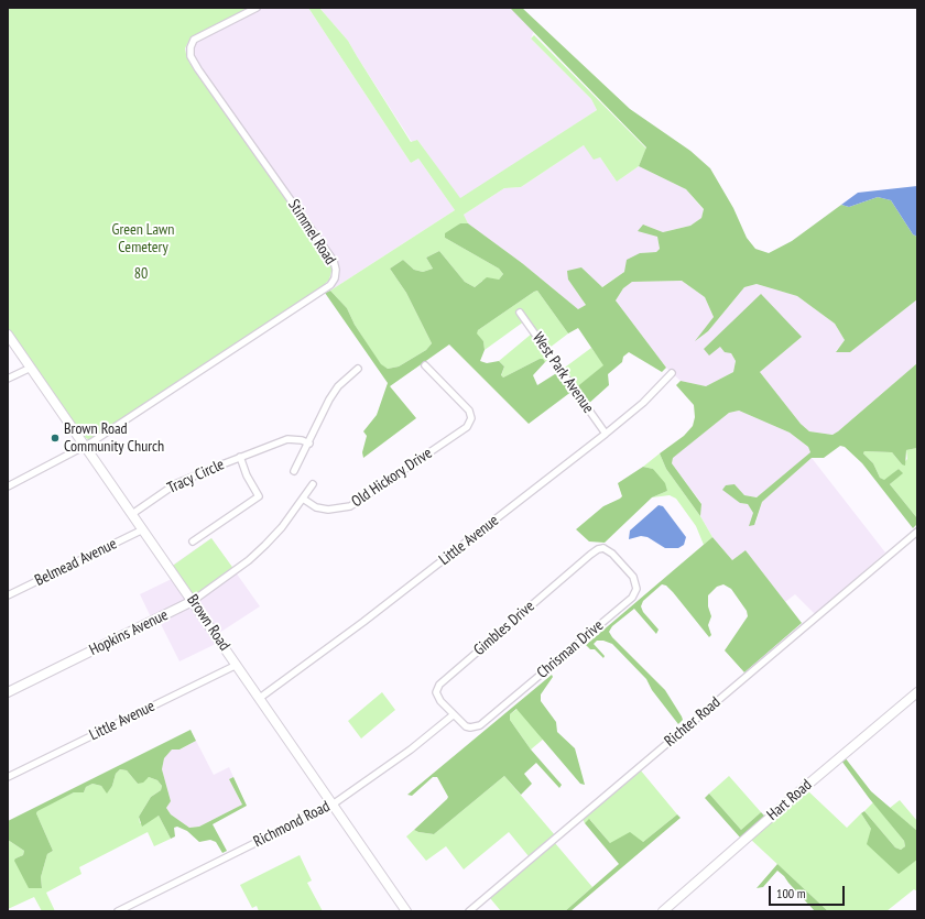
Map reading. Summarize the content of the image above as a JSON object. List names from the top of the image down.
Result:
{
  "streets": {
    "main road": ["Brown Road", "Hopkins Avenue", "Hart Road"],
    "street": [
      "Stimmel Road",
      "West Park Avenue",
      "Tracy Circle",
      "Old Hickory Drive",
      "Little Avenue",
      "Belmead Avenue",
      "Gimbles Drive",
      "Chrisman Drive",
      "Richter Road",
      "Richmond Road"
    ]
  },
  "crossings": [
    ["Stimmel Road", "Brown Road"],
    ["West Park Avenue", "Little Avenue"],
    ["Tracy Circle", "Brown Road"],
    ["Old Hickory Drive", "Hopkins Avenue"],
    ["Little Avenue", "Brown Road"],
    ["Belmead Avenue", "Brown Road"],
    ["Brown Road", "Hopkins Avenue"],
    ["Brown Road", "Richmond Road"],
    ["Gimbles Drive", "Chrisman Drive"],
    ["Gimbles Drive", "Richmond Road"],
    ["Chrisman Drive", "Richmond Road"]
  ],
  "parks": ["Green Lawn Cemetery", "80"],
  "places": ["Brown Road Community Church"],
  "scale_bar": "100 m"
}
